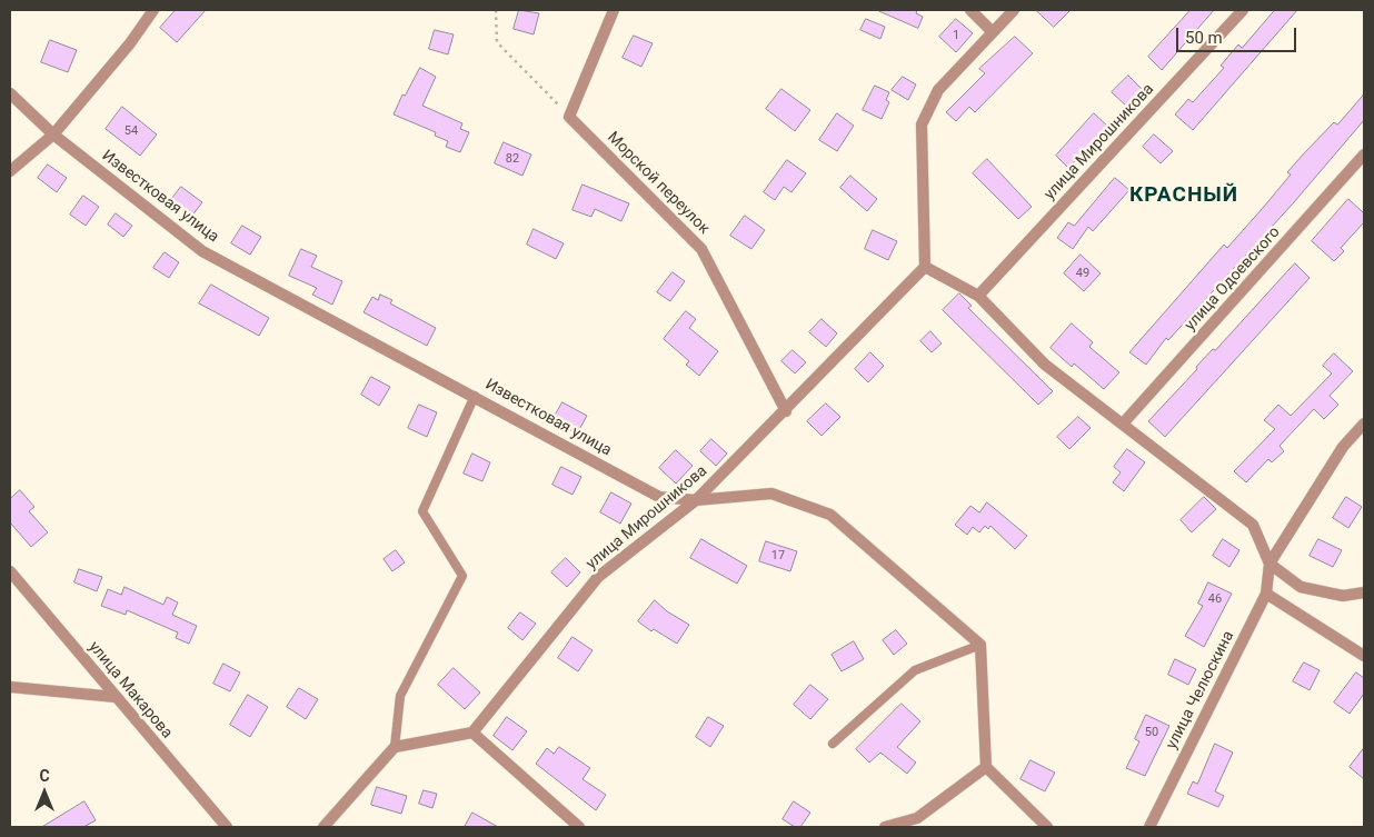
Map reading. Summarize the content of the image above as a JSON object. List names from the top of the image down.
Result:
{
  "streets": {
    "street": [
      "улица Мирошникова",
      "Морской переулок",
      "Известковая улица",
      "улица Одоевского",
      "улица Макарова",
      "улица Челюскина"
    ]
  },
  "crossings": [
    ["улица Мирошникова", "Морской переулок"],
    ["улица Мирошникова", "Известковая улица"]
  ],
  "districts": ["КРАСНЫЙ"],
  "house_numbers": [
    "1",
    "54",
    "82",
    "49",
    "17",
    "46",
    "50"
  ],
  "scale_bar": "50 m",
  "north": "top"
}
